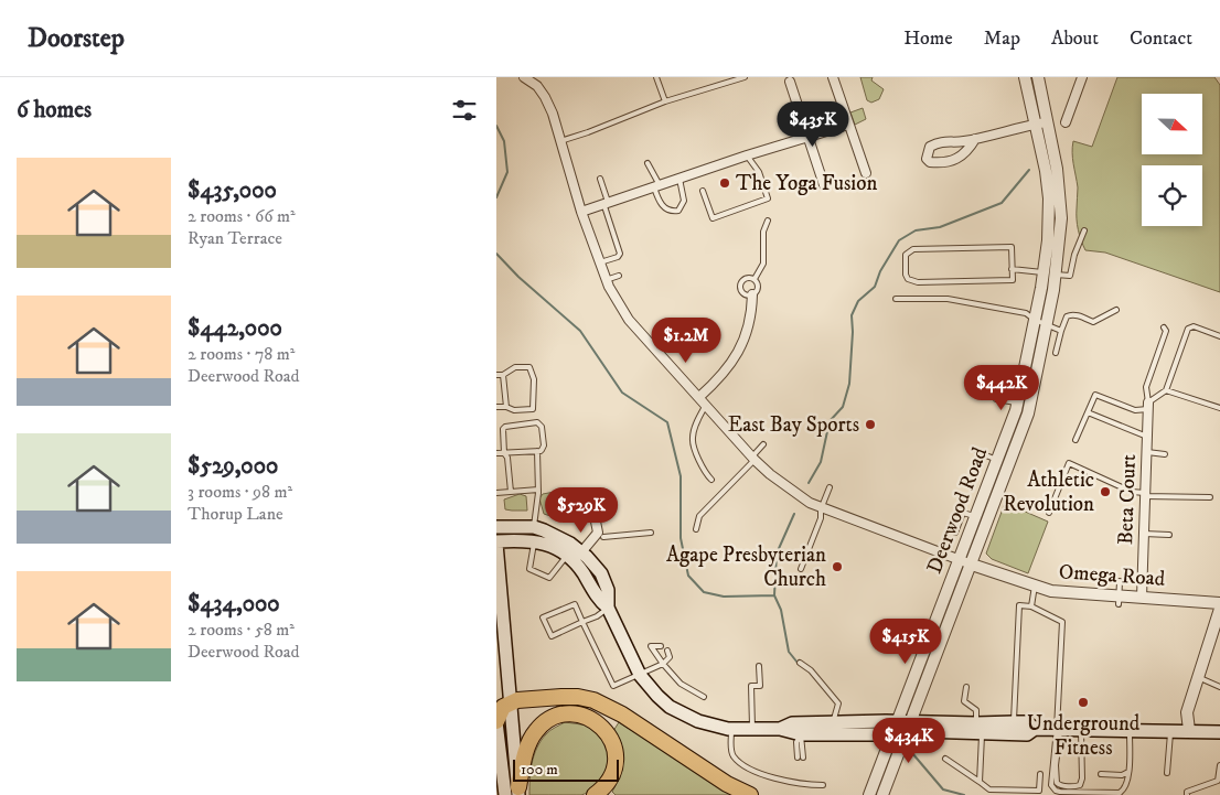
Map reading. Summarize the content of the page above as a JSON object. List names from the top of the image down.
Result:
{
  "streets": {
    "street": ["Beta Court", "Deerwood Road", "Omega Road"]
  },
  "crossings": [
    ["Beta Court", "Omega Road"],
    ["Deerwood Road", "Omega Road"]
  ],
  "places": [
    "The Yoga Fusion",
    "East Bay Sports",
    "Athletic Revolution",
    "Agape Presbyterian Church",
    "Underground Fitness"
  ],
  "scale_bar": "100 m",
  "north": "right",
  "page": {
    "header": "Doorstep",
    "nav": [
      "Home",
      "Map",
      "About",
      "Contact"
    ],
    "heading": "6 homes",
    "price": [
      "$435K",
      "$1.2M",
      "$442K",
      "$529K",
      "$415K",
      "$434K"
    ],
    "list": [
      {
        "name": "$435,000",
        "note": "2 rooms · 66 m² · Ryan Terrace"
      },
      {
        "name": "$442,000",
        "note": "2 rooms · 78 m² · Deerwood Road"
      },
      {
        "name": "$529,000",
        "note": "3 rooms · 98 m² · Thorup Lane"
      },
      {
        "name": "$434,000",
        "note": "2 rooms · 58 m² · Deerwood Road"
      }
    ],
    "scale": "100 m"
  }
}
